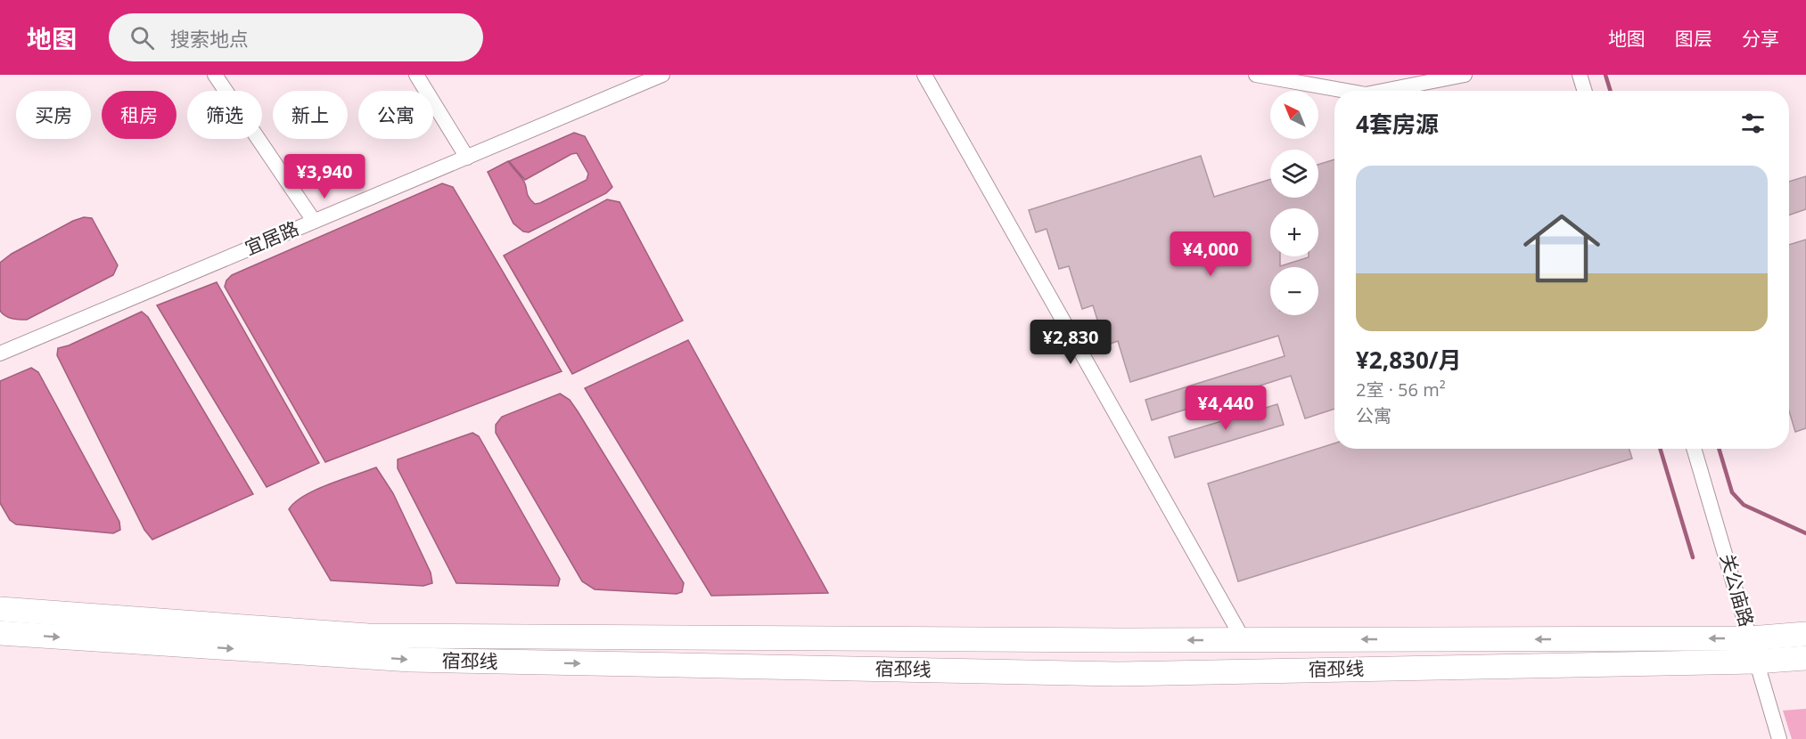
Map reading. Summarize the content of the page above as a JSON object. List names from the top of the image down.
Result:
{
  "streets": {
    "main road": ["宿邳线"],
    "street": ["宜居路", "关公庙路"]
  },
  "crossings": [
    ["关公庙路", "宿邳线"]
  ],
  "north": "top left",
  "page": {
    "header": "地图",
    "search": "搜索地点",
    "nav": ["地图", "图层", "分享"],
    "map_buttons": ["+", "−"],
    "chip": [
      "买房",
      "租房",
      "筛选",
      "新上",
      "公寓"
    ],
    "heading": "4套房源",
    "price": [
      "¥3,940",
      "¥4,000",
      "¥2,830",
      "¥4,440"
    ],
    "list": [
      {
        "name": "¥2,830/月",
        "note": "2室 · 56 m² · 公寓"
      }
    ]
  }
}
